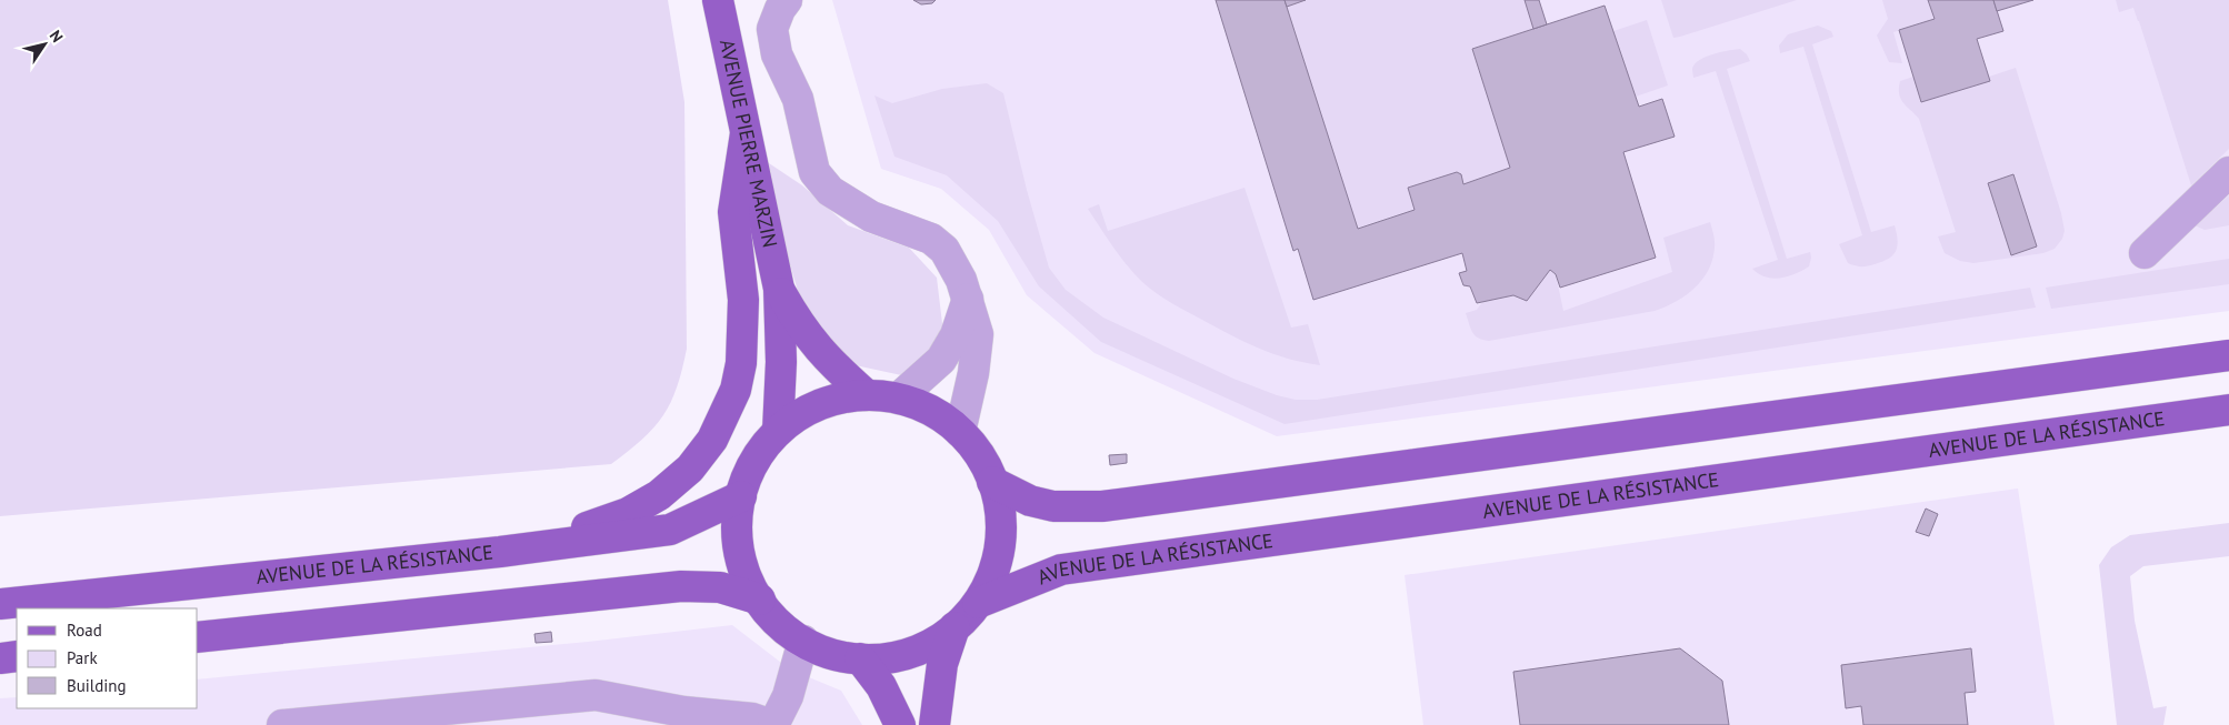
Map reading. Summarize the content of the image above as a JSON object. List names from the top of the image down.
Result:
{
  "streets": {
    "main road": ["AVENUE PIERRE MARZIN", "AVENUE DE LA RÉSISTANCE"]
  },
  "legend": ["Road", "Park", "Building"],
  "north": "top right"
}
